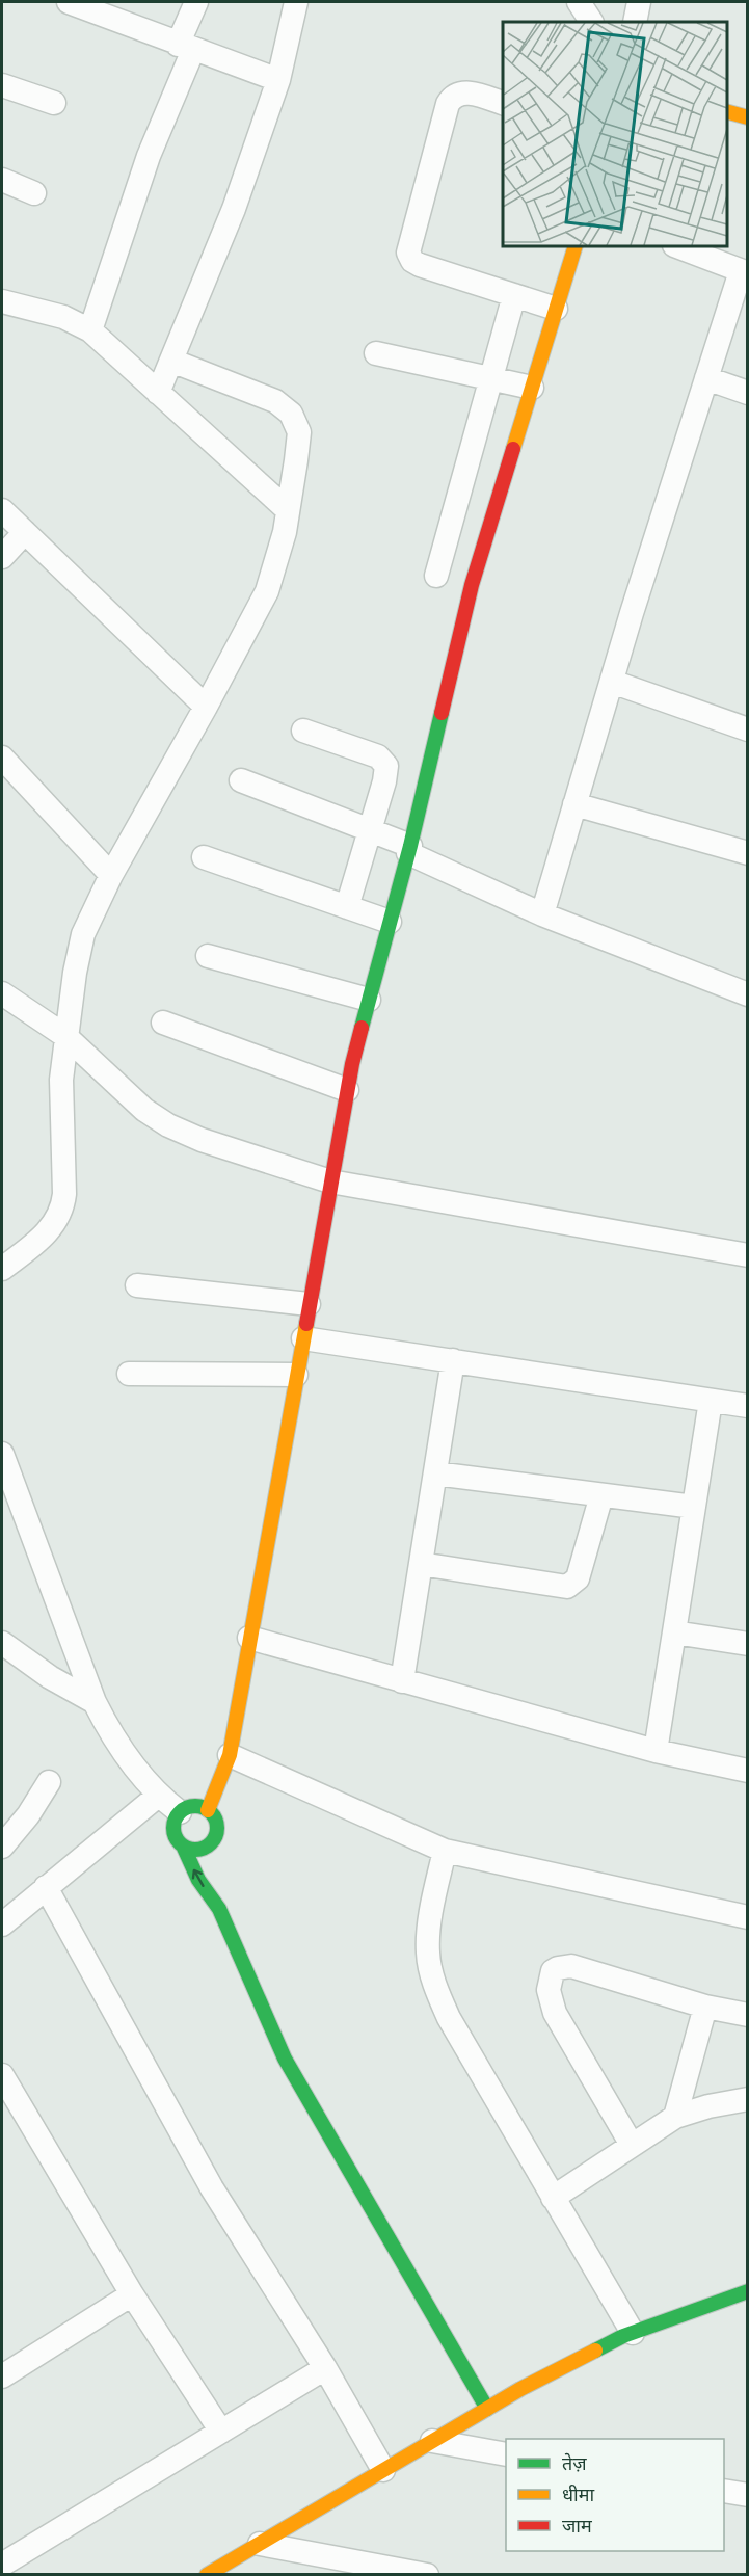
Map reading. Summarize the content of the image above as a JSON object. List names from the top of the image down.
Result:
{
  "legend": ["तेज़", "धीमा", "जाम"]
}
